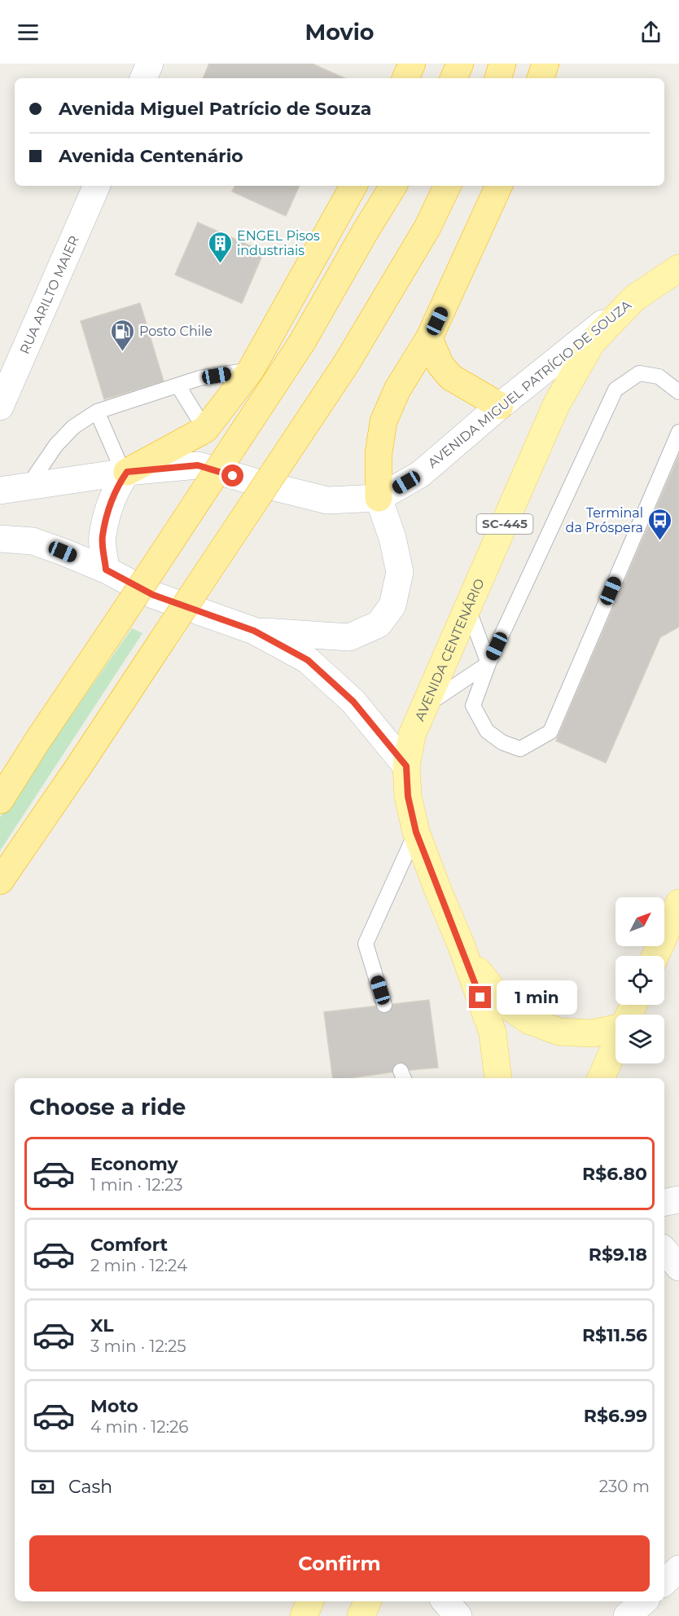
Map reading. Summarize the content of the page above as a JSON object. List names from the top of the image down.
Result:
{
  "streets": {
    "main road": [
      "RUA ARILTO MAIER",
      "AVENIDA MIGUEL PATRÍCIO DE SOUZA",
      "SC-445",
      "AVENIDA CENTENÁRIO"
    ]
  },
  "crossings": [
    ["AVENIDA MIGUEL PATRÍCIO DE SOUZA", "AVENIDA CENTENÁRIO"]
  ],
  "places": {
    "building": ["ENGEL Pisos industriais"],
    "fuel station": ["Posto Chile"],
    "bus stop": ["Terminal da Próspera"]
  },
  "north": "top right",
  "page": {
    "header": "Movio",
    "banner": ["Avenida Miguel Patrício de Souza", "Avenida Centenário"],
    "bubble": "1 min",
    "heading": "Choose a ride",
    "list": [
      {
        "name": "Economy",
        "note": "1 min · 12:23",
        "value": "R$6.80"
      },
      {
        "name": "Comfort",
        "note": "2 min · 12:24",
        "value": "R$9.18"
      },
      {
        "name": "XL",
        "note": "3 min · 12:25",
        "value": "R$11.56"
      },
      {
        "name": "Moto",
        "note": "4 min · 12:26",
        "value": "R$6.99"
      }
    ],
    "pay": ["Cash", "230 m"],
    "buttons": "Confirm"
  }
}
